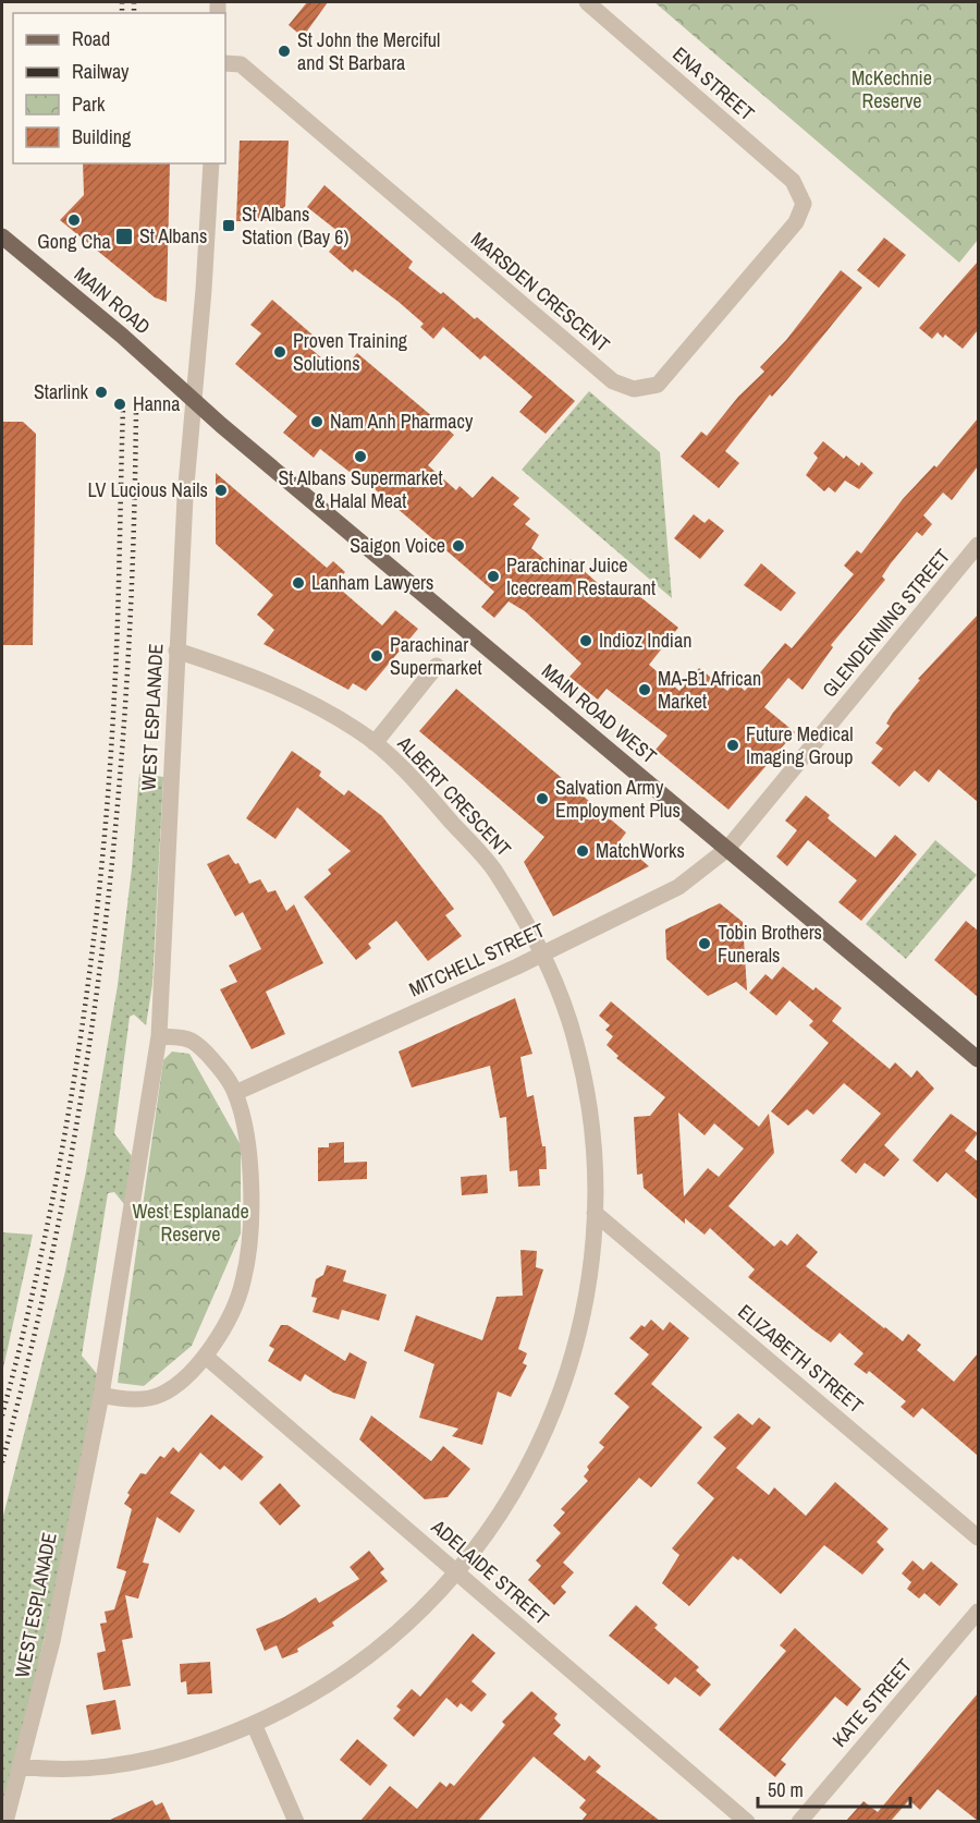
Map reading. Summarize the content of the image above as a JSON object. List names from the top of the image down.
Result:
{
  "streets": {
    "main road": ["MAIN ROAD", "MAIN ROAD WEST"],
    "street": [
      "ENA STREET",
      "MARSDEN CRESCENT",
      "GLENDENNING STREET",
      "WEST ESPLANADE",
      "ALBERT CRESCENT",
      "MITCHELL STREET",
      "ELIZABETH STREET",
      "ADELAIDE STREET",
      "KATE STREET"
    ]
  },
  "crossings": [
    ["ENA STREET", "MARSDEN CRESCENT"],
    ["MAIN ROAD", "MAIN ROAD WEST"],
    ["MAIN ROAD", "WEST ESPLANADE"],
    ["GLENDENNING STREET", "MAIN ROAD WEST"],
    ["GLENDENNING STREET", "MITCHELL STREET"],
    ["MAIN ROAD WEST", "WEST ESPLANADE"],
    ["MAIN ROAD WEST", "MITCHELL STREET"],
    ["WEST ESPLANADE", "ALBERT CRESCENT"],
    ["ALBERT CRESCENT", "MITCHELL STREET"],
    ["ALBERT CRESCENT", "ELIZABETH STREET"],
    ["ALBERT CRESCENT", "ADELAIDE STREET"]
  ],
  "parks": ["McKechnie Reserve", "West Esplanade Reserve"],
  "places": {
    "other": [
      "St John the Merciful and St Barbara",
      "Gong Cha",
      "Proven Training Solutions",
      "Starlink",
      "Hanna",
      "Nam Anh Pharmacy",
      "St Albans Supermarket & Halal Meat",
      "LV Lucious Nails",
      "Saigon Voice",
      "Parachinar Juice Icecream Restaurant",
      "Lanham Lawyers",
      "Indioz Indian",
      "Parachinar Supermarket",
      "MA-B1 African Market",
      "Future Medical Imaging Group",
      "Salvation Army Employment Plus",
      "MatchWorks",
      "Tobin Brothers Funerals"
    ],
    "transit": ["St Albans Station (Bay 6)", "St Albans"]
  },
  "legend": [
    "Road",
    "Railway",
    "Park",
    "Building"
  ],
  "scale_bar": "50 m"
}
